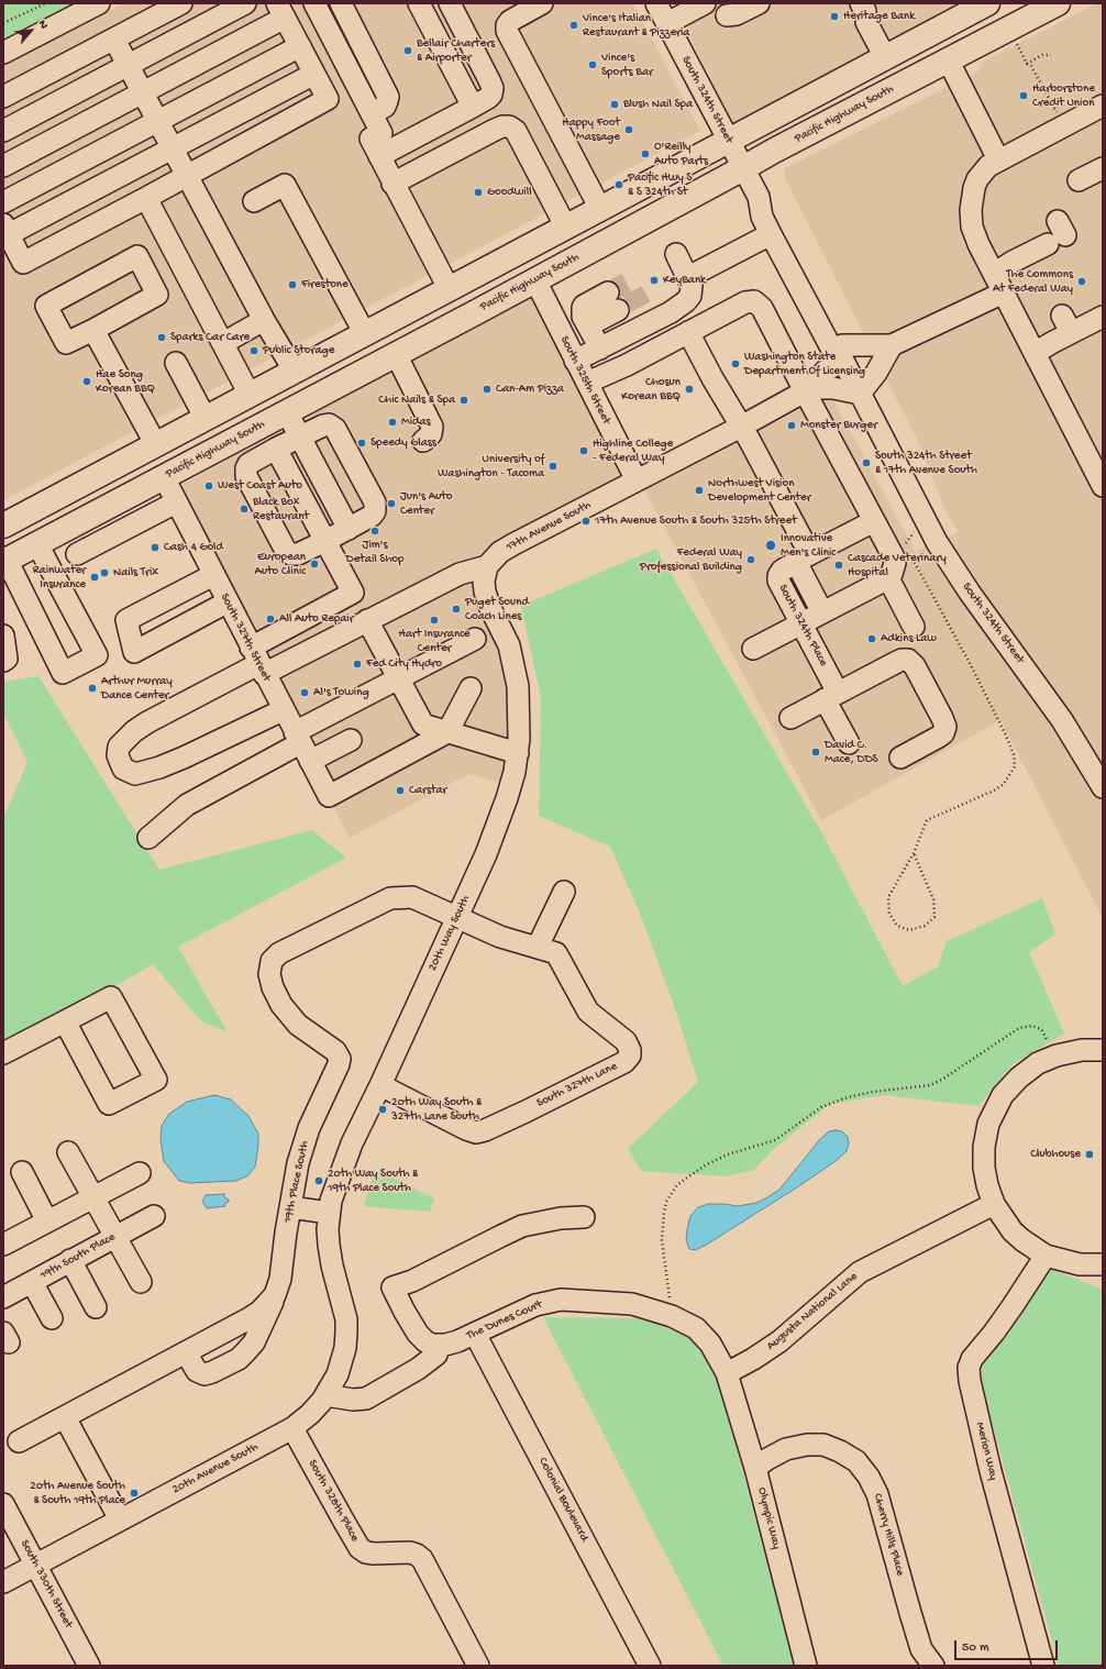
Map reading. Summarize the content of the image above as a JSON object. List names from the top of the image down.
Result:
{
  "streets": {
    "main road": ["Pacific Highway South"],
    "street": [
      "South 324th Street",
      "South 325th Street",
      "17th Avenue South",
      "South 324th Place",
      "South 327th Street",
      "20th Way South",
      "South 327th Lane",
      "19th Place South",
      "19th South Place",
      "Augusta National Lane",
      "The Dunes Court",
      "Merion Way",
      "20th Avenue South",
      "Colonial Boulevard",
      "South 328th Place",
      "Olympic Way",
      "Cherry Hills Place",
      "South 330th Street"
    ]
  },
  "crossings": [
    ["South 324th Street", "Pacific Highway South"],
    ["South 324th Street", "17th Avenue South"],
    ["Pacific Highway South", "South 325th Street"],
    ["Pacific Highway South", "South 327th Street"],
    ["South 325th Street", "17th Avenue South"],
    ["17th Avenue South", "South 327th Street"],
    ["17th Avenue South", "20th Way South"],
    ["20th Way South", "South 327th Lane"],
    ["20th Way South", "19th Place South"],
    ["20th Way South", "20th Avenue South"],
    ["South 327th Lane", "19th Place South"],
    ["Augusta National Lane", "The Dunes Court"],
    ["Augusta National Lane", "Olympic Way"],
    ["The Dunes Court", "Colonial Boulevard"],
    ["The Dunes Court", "Olympic Way"],
    ["20th Avenue South", "South 328th Place"],
    ["20th Avenue South", "South 330th Street"],
    ["Olympic Way", "Cherry Hills Place"]
  ],
  "places": [
    "Heritage Bank",
    "Vince's Italian Restaurant & Pizzeria",
    "Bellair Charters & Airporter",
    "Vince's Sports Bar",
    "Harborstone Credit Union",
    "Blush Nail Spa",
    "Happy Foot Massage",
    "O'Reilly Auto Parts",
    "Pacific Hwy S & S 324th St",
    "Goodwill",
    "KeyBank",
    "The Commons At Federal Way",
    "Firestone",
    "Sparks Car Care",
    "Public Storage",
    "Washington State Department Of Licensing",
    "Hae Song Korean BBQ",
    "Can-Am Pizza",
    "Chosun Korean BBQ",
    "Chic Nails & Spa",
    "Midas",
    "Monster Burger",
    "Speedy Glass",
    "Highline College - Federal Way",
    "South 324th Street & 17th Avenue South",
    "University of Washington - Tacoma",
    "West Coast Auto",
    "Northwest Vision Development Center",
    "Jun's Auto Center",
    "Black Box Restaurant",
    "17th Avenue South & South 325th Street",
    "Jim's Detail Shop",
    "Innovative Men's Clinic",
    "Cash 4 Gold",
    "Federal Way Professional Building",
    "European Auto Clinic",
    "Cascade Veterinary Hospital",
    "Nails Trix",
    "Rainwater Insurance",
    "Puget Sound Coach Lines",
    "All Auto Repair",
    "Hart Insurance Center",
    "Adkins Law",
    "Fed City Hydro",
    "Arthur Murray Dance Center",
    "Al's Towing",
    "David C. Mace, DDS",
    "Carstar",
    "20th Way South & 327th Lane South",
    "Clubhouse",
    "20th Way South & 19th Place South",
    "20th Avenue South & South 19th Place"
  ],
  "scale_bar": "50 m",
  "north": "top right"
}
